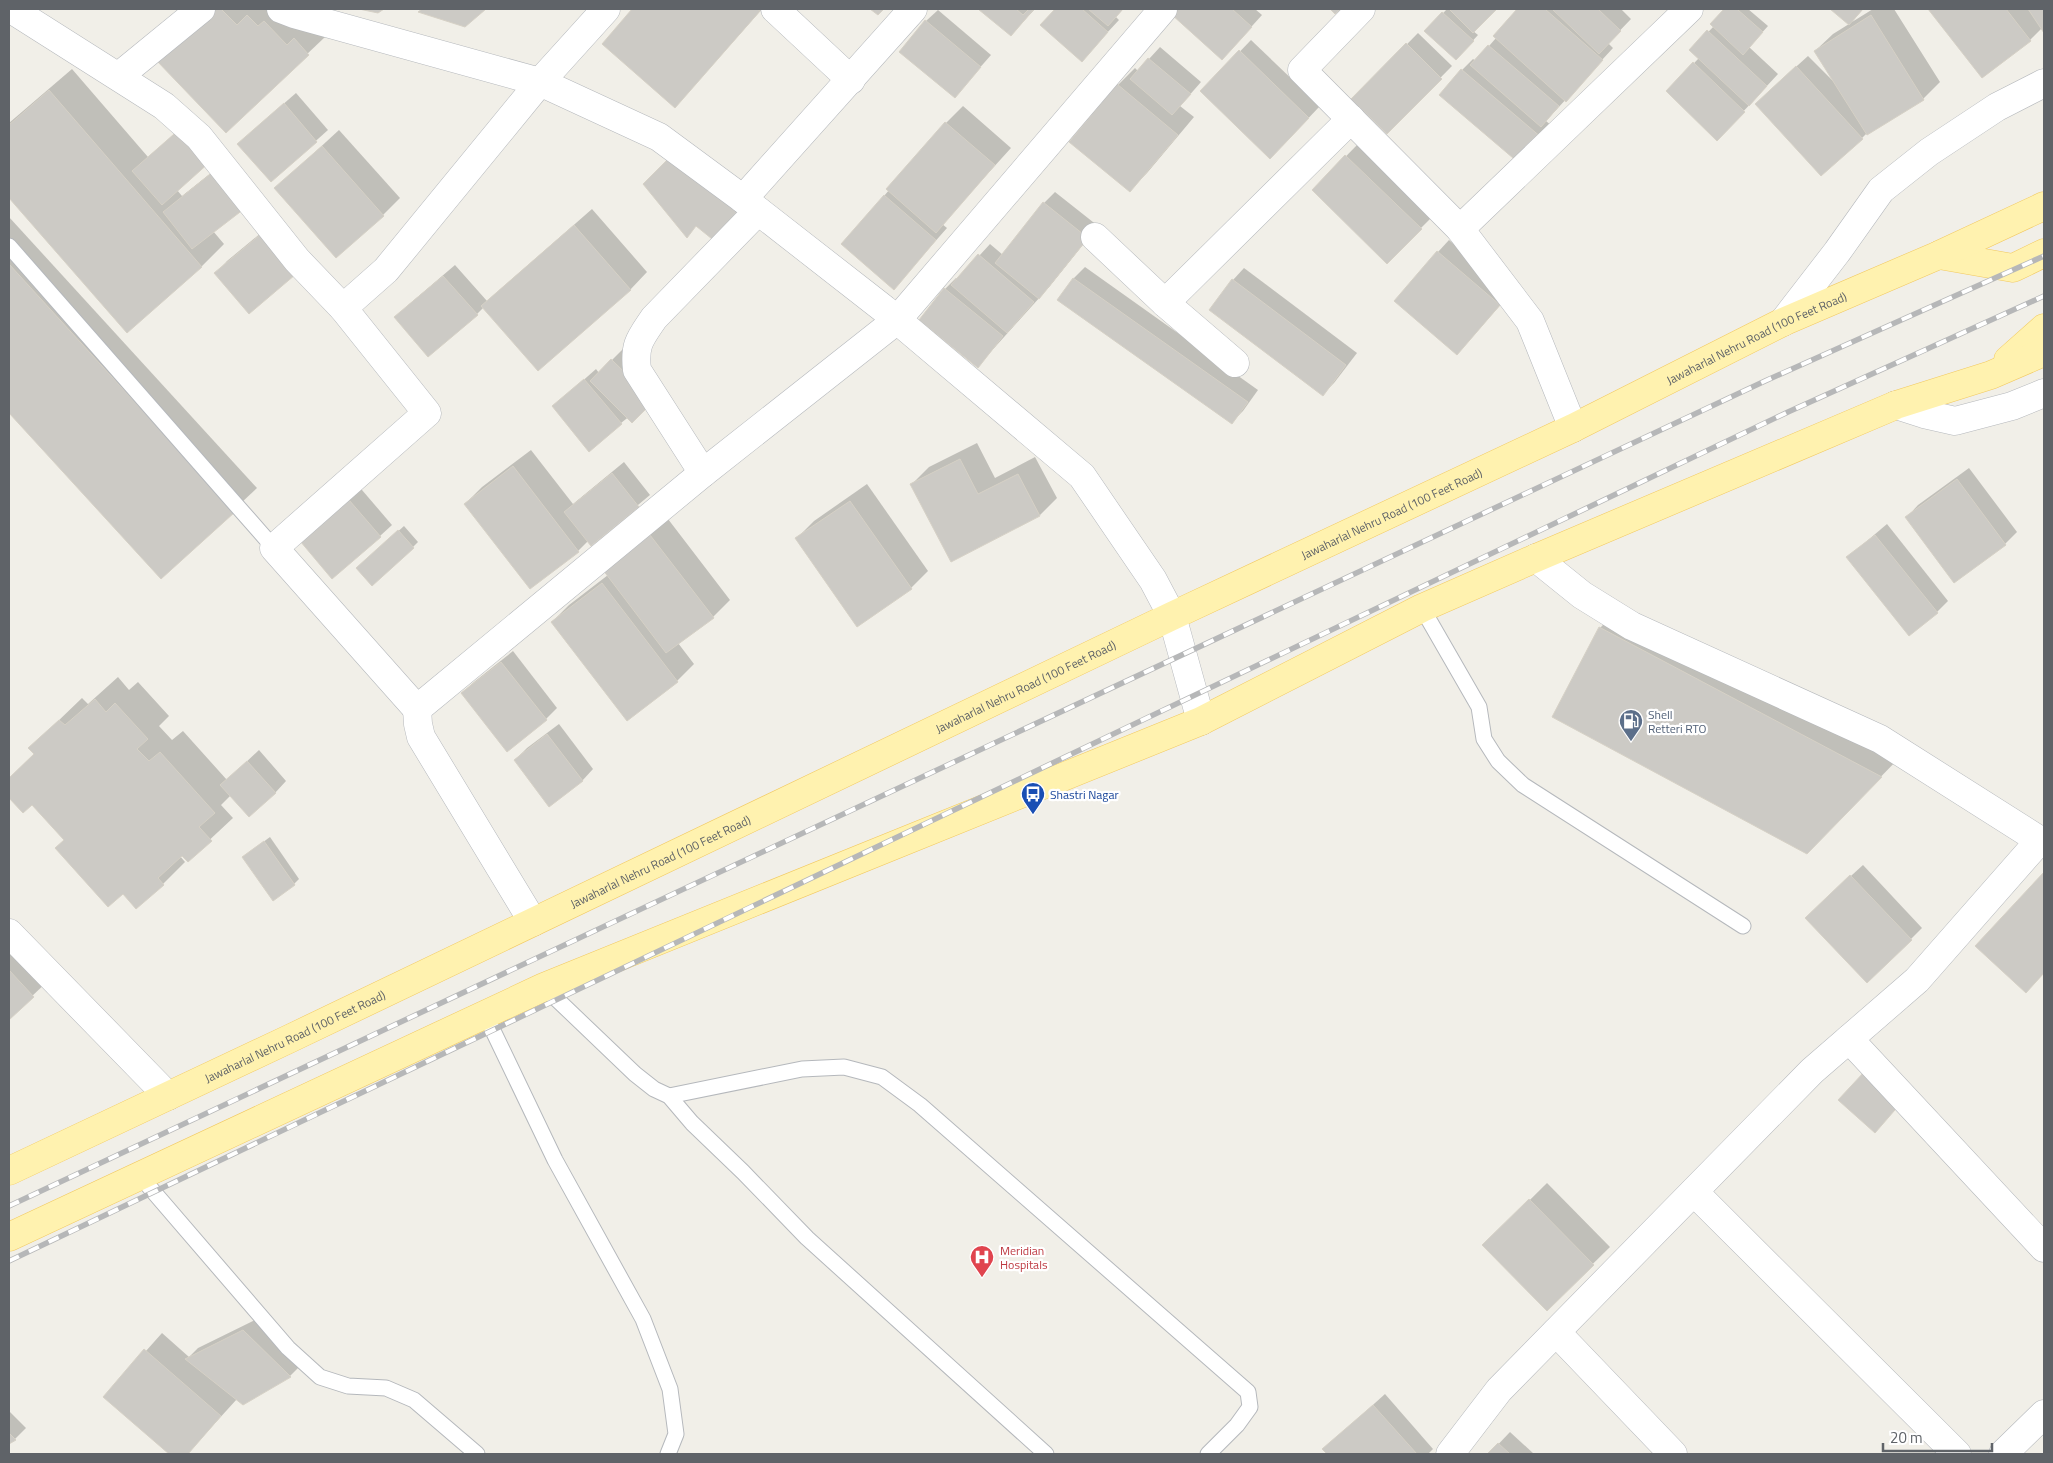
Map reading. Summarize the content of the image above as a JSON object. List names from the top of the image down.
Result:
{
  "streets": {
    "main road": ["Jawaharlal Nehru Road (100 Feet Road)"]
  },
  "places": {
    "fuel station": ["Shell Retteri RTO"],
    "bus stop": ["Shastri Nagar"],
    "hospital": ["Meridian Hospitals"]
  },
  "scale_bar": "20 m"
}
